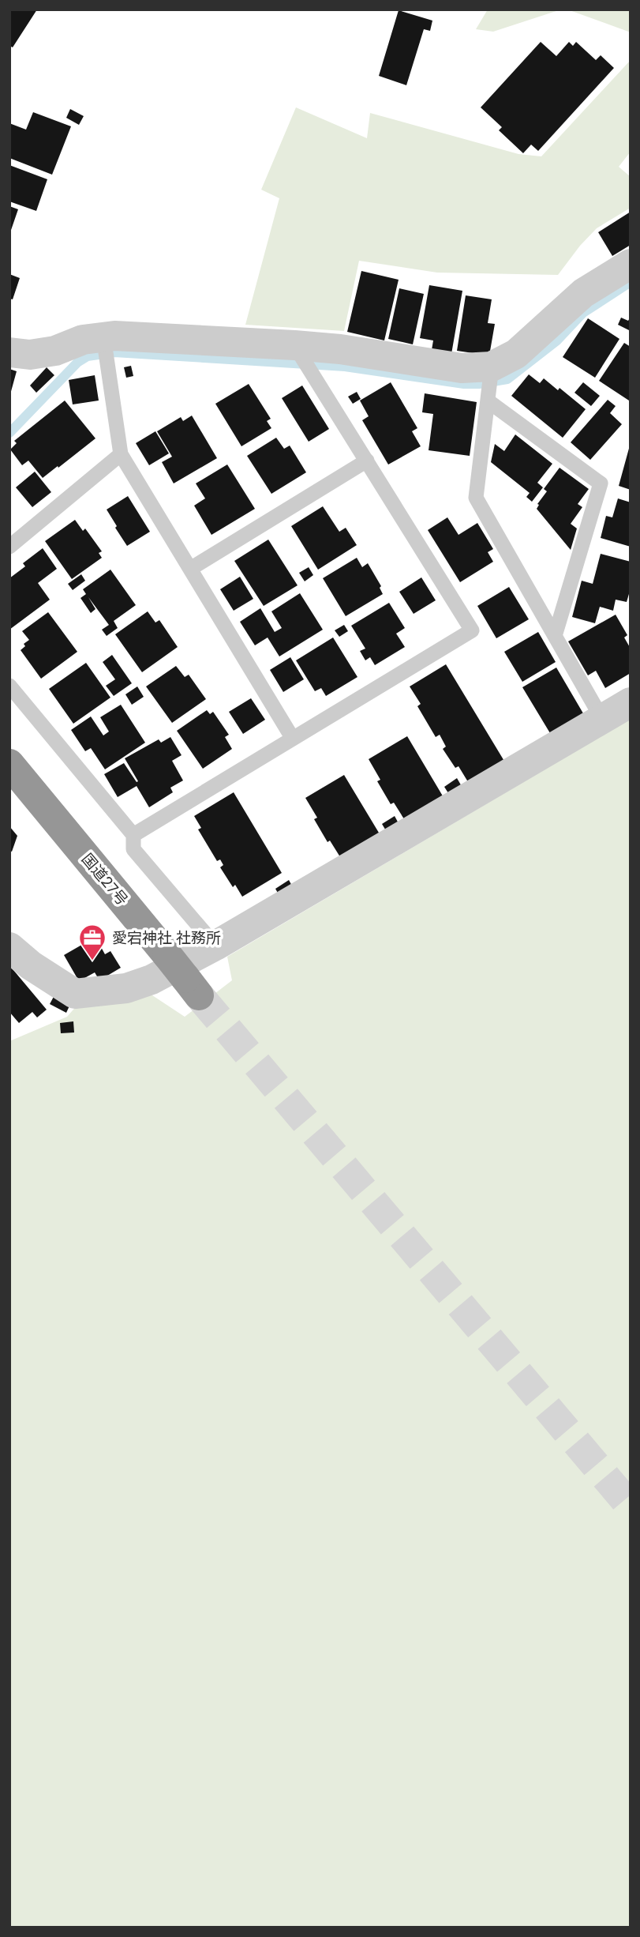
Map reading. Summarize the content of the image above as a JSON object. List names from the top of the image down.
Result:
{
  "streets": {
    "highway": ["国道27号"]
  },
  "places": {
    "office": ["愛宕神社 社務所"]
  }
}
